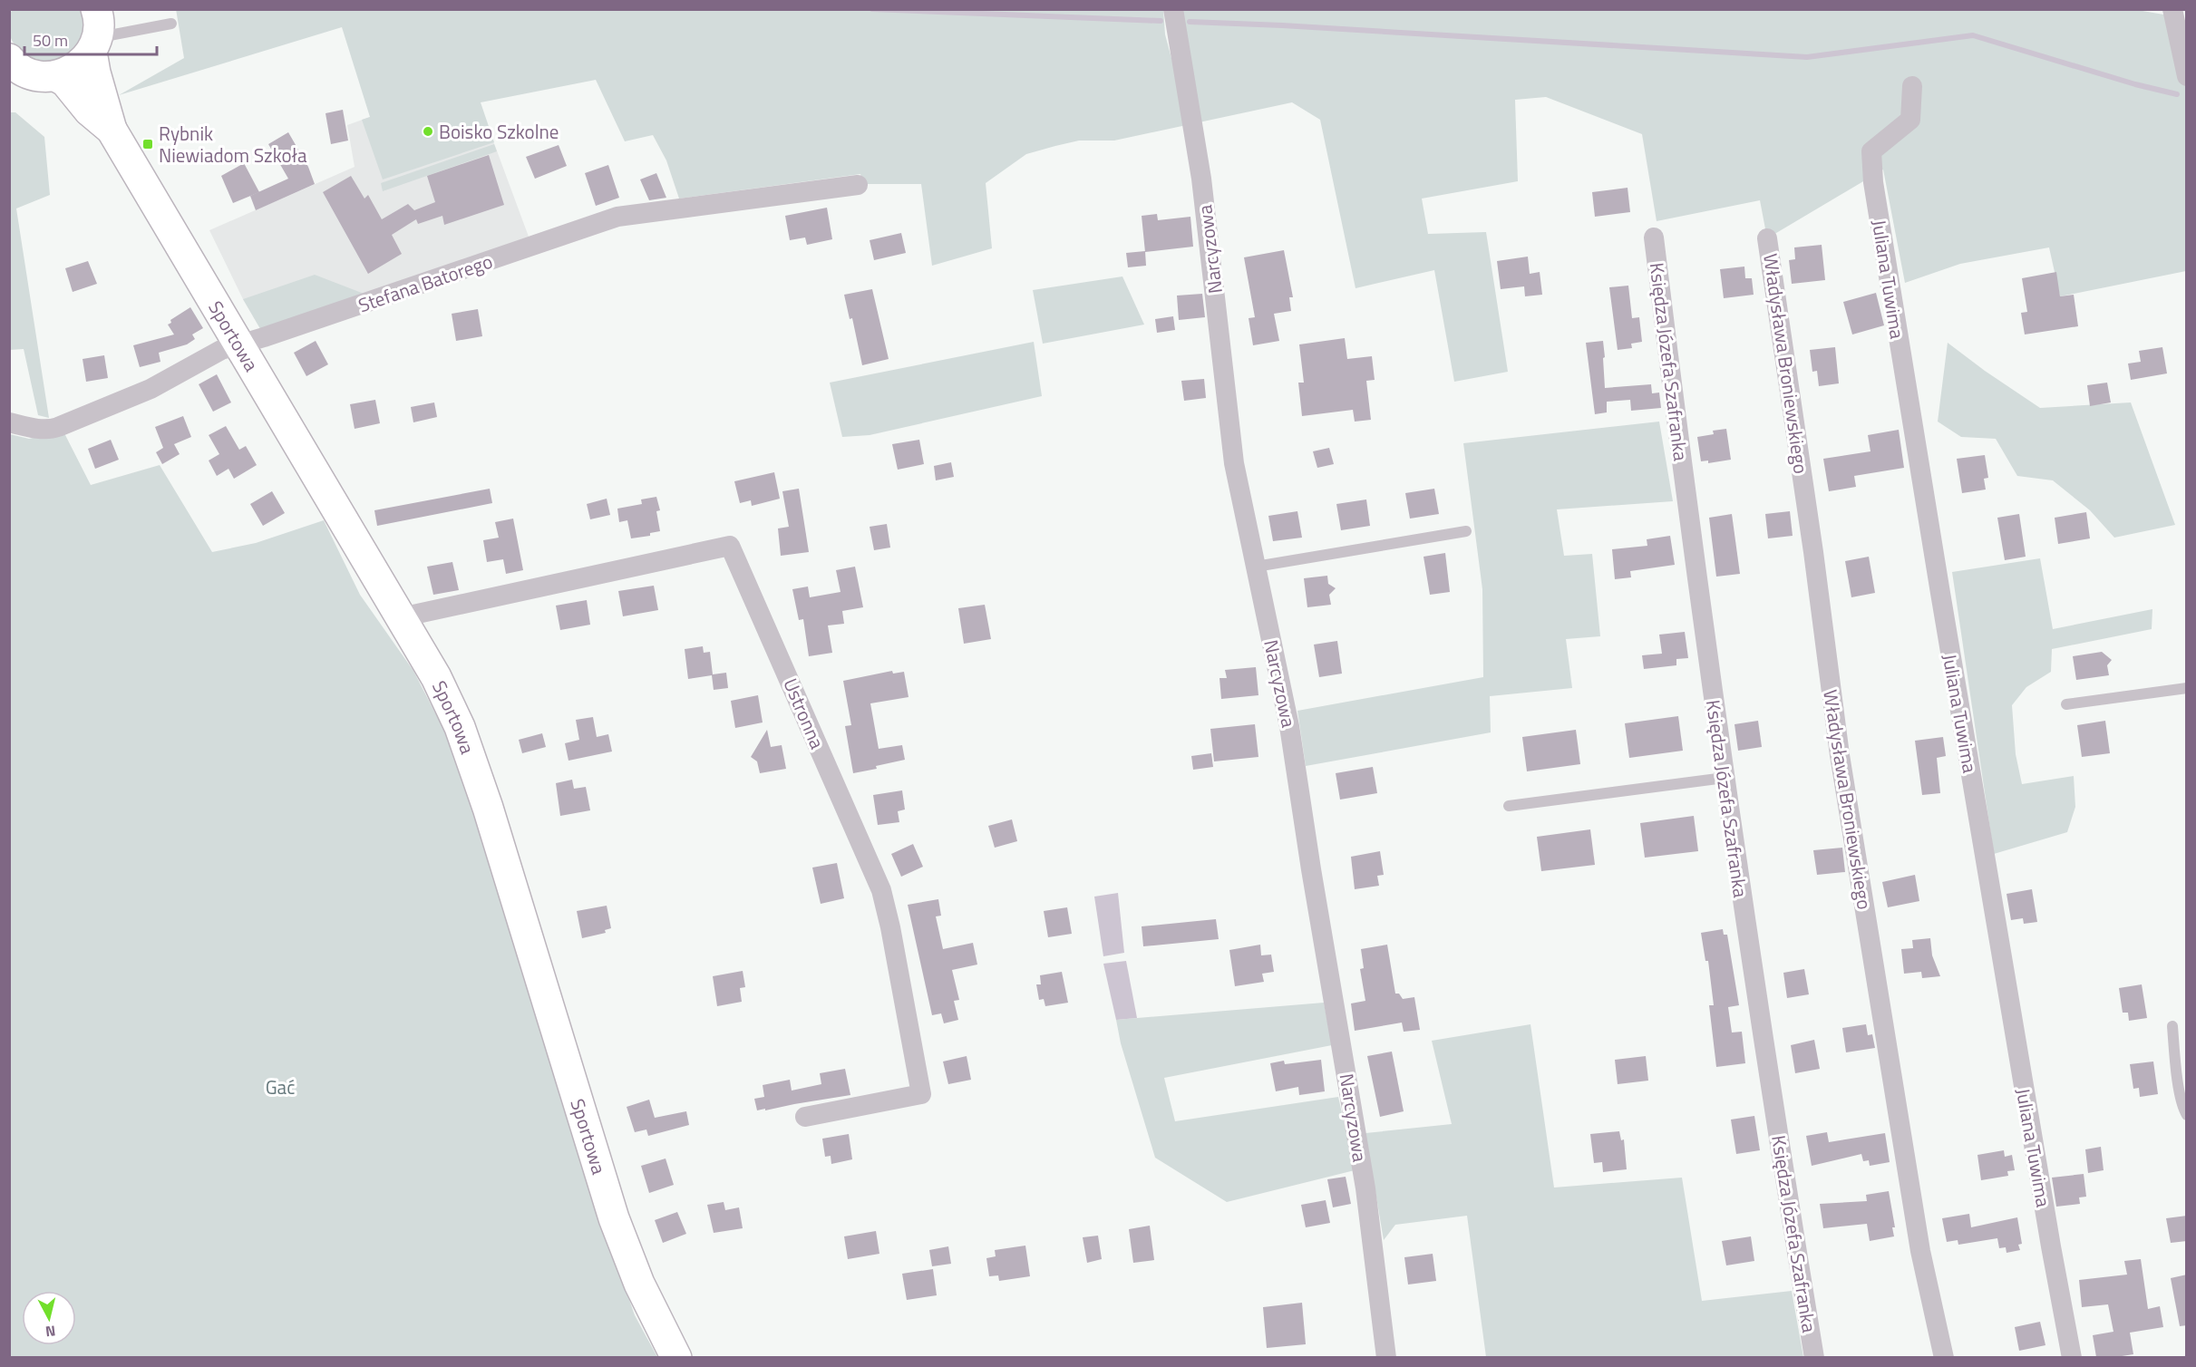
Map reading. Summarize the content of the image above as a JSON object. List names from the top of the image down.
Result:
{
  "streets": {
    "main road": ["Sportowa"],
    "street": [
      "Narcyzowa",
      "Juliana Tuwima",
      "Stefana Batorego",
      "Księdza Józefa Szafranka",
      "Władysława Broniewskiego",
      "Ustronna"
    ]
  },
  "crossings": [
    ["Stefana Batorego", "Sportowa"],
    ["Sportowa", "Ustronna"]
  ],
  "parks": ["Gać"],
  "places": {
    "other": ["Boisko Szkolne"],
    "transit": ["Rybnik Niewiadom Szkoła"]
  },
  "scale_bar": "50 m",
  "north": "bottom"
}
